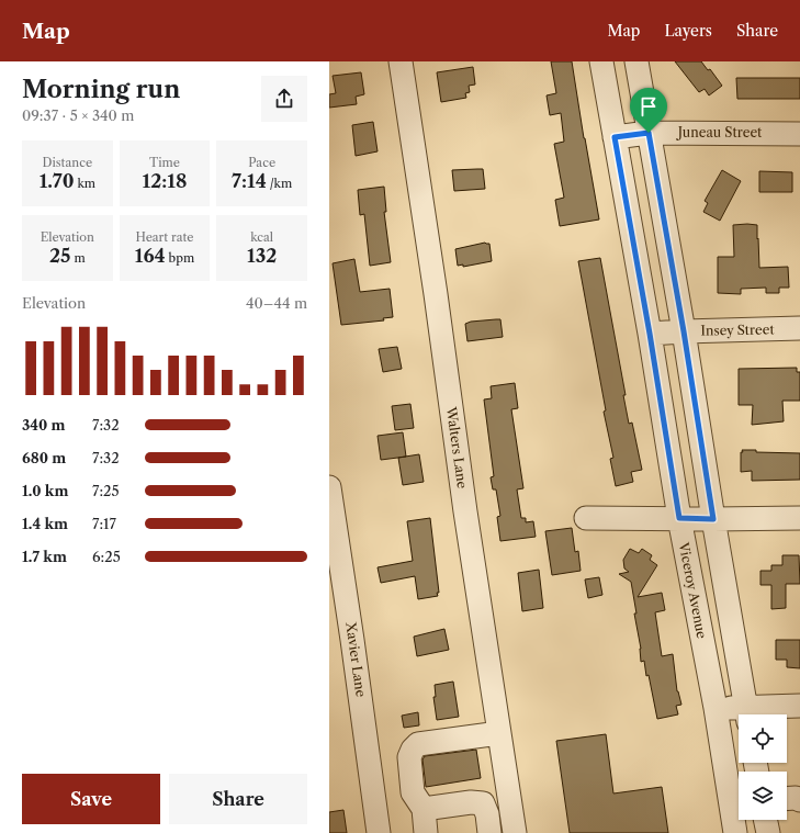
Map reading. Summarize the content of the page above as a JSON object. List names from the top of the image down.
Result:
{
  "streets": {
    "street": [
      "Juneau Street",
      "Insey Street",
      "Walters Lane",
      "Viceroy Avenue",
      "Xavier Lane"
    ]
  },
  "crossings": [
    ["Juneau Street", "Viceroy Avenue"],
    ["Insey Street", "Viceroy Avenue"]
  ],
  "page": {
    "header": "Map",
    "nav": ["Map", "Layers", "Share"],
    "heading": ["Morning run", "09:37 · 5 × 340 m"],
    "stats": [
      ["Distance", "1.70 km"],
      ["Time", "12:18"],
      ["Pace", "7:14 /km"],
      ["Elevation", "25 m"],
      ["Heart rate", "164 bpm"],
      ["kcal", "132"]
    ],
    "chart": ["Elevation", "40–44 m"],
    "list": [
      {
        "name": "340 m",
        "note": "7:32"
      },
      {
        "name": "680 m",
        "note": "7:32"
      },
      {
        "name": "1.0 km",
        "note": "7:25"
      },
      {
        "name": "1.4 km",
        "note": "7:17"
      },
      {
        "name": "1.7 km",
        "note": "6:25"
      }
    ],
    "buttons": ["Save", "Share"]
  }
}
